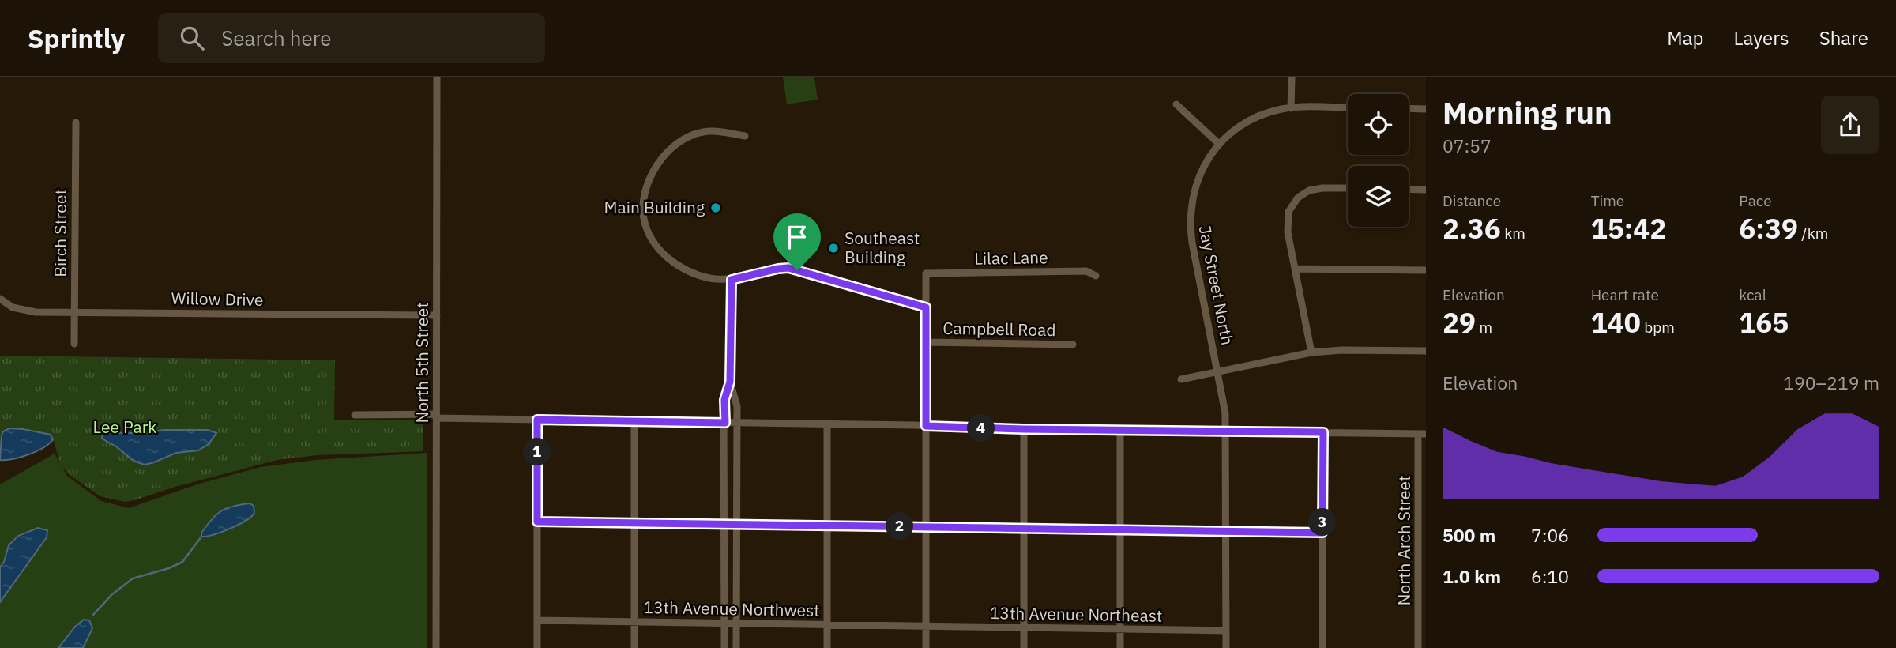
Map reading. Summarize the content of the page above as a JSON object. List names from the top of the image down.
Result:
{
  "streets": {
    "street": [
      "Birch Street",
      "Lilac Lane",
      "Jay Street North",
      "Willow Drive",
      "Campbell Road",
      "North 5th Street",
      "North Arch Street",
      "13th Avenue Northwest",
      "13th Avenue Northeast"
    ]
  },
  "crossings": [
    ["Birch Street", "Willow Drive"],
    ["Jay Street North", "13th Avenue Northeast"],
    ["Willow Drive", "North 5th Street"],
    ["13th Avenue Northwest", "13th Avenue Northeast"]
  ],
  "parks": ["Lee Park"],
  "places": ["Main Building", "Southeast Building"],
  "page": {
    "header": "Sprintly",
    "search": "Search here",
    "nav": ["Map", "Layers", "Share"],
    "heading": ["Morning run", "07:57"],
    "stats": [
      ["Distance", "2.36 km"],
      ["Time", "15:42"],
      ["Pace", "6:39 /km"],
      ["Elevation", "29 m"],
      ["Heart rate", "140 bpm"],
      ["kcal", "165"]
    ],
    "chart": ["Elevation", "190–219 m"],
    "pins": [
      "4",
      "1",
      "3",
      "2"
    ],
    "list": [
      {
        "name": "500 m",
        "note": "7:06"
      },
      {
        "name": "1.0 km",
        "note": "6:10"
      }
    ]
  }
}
